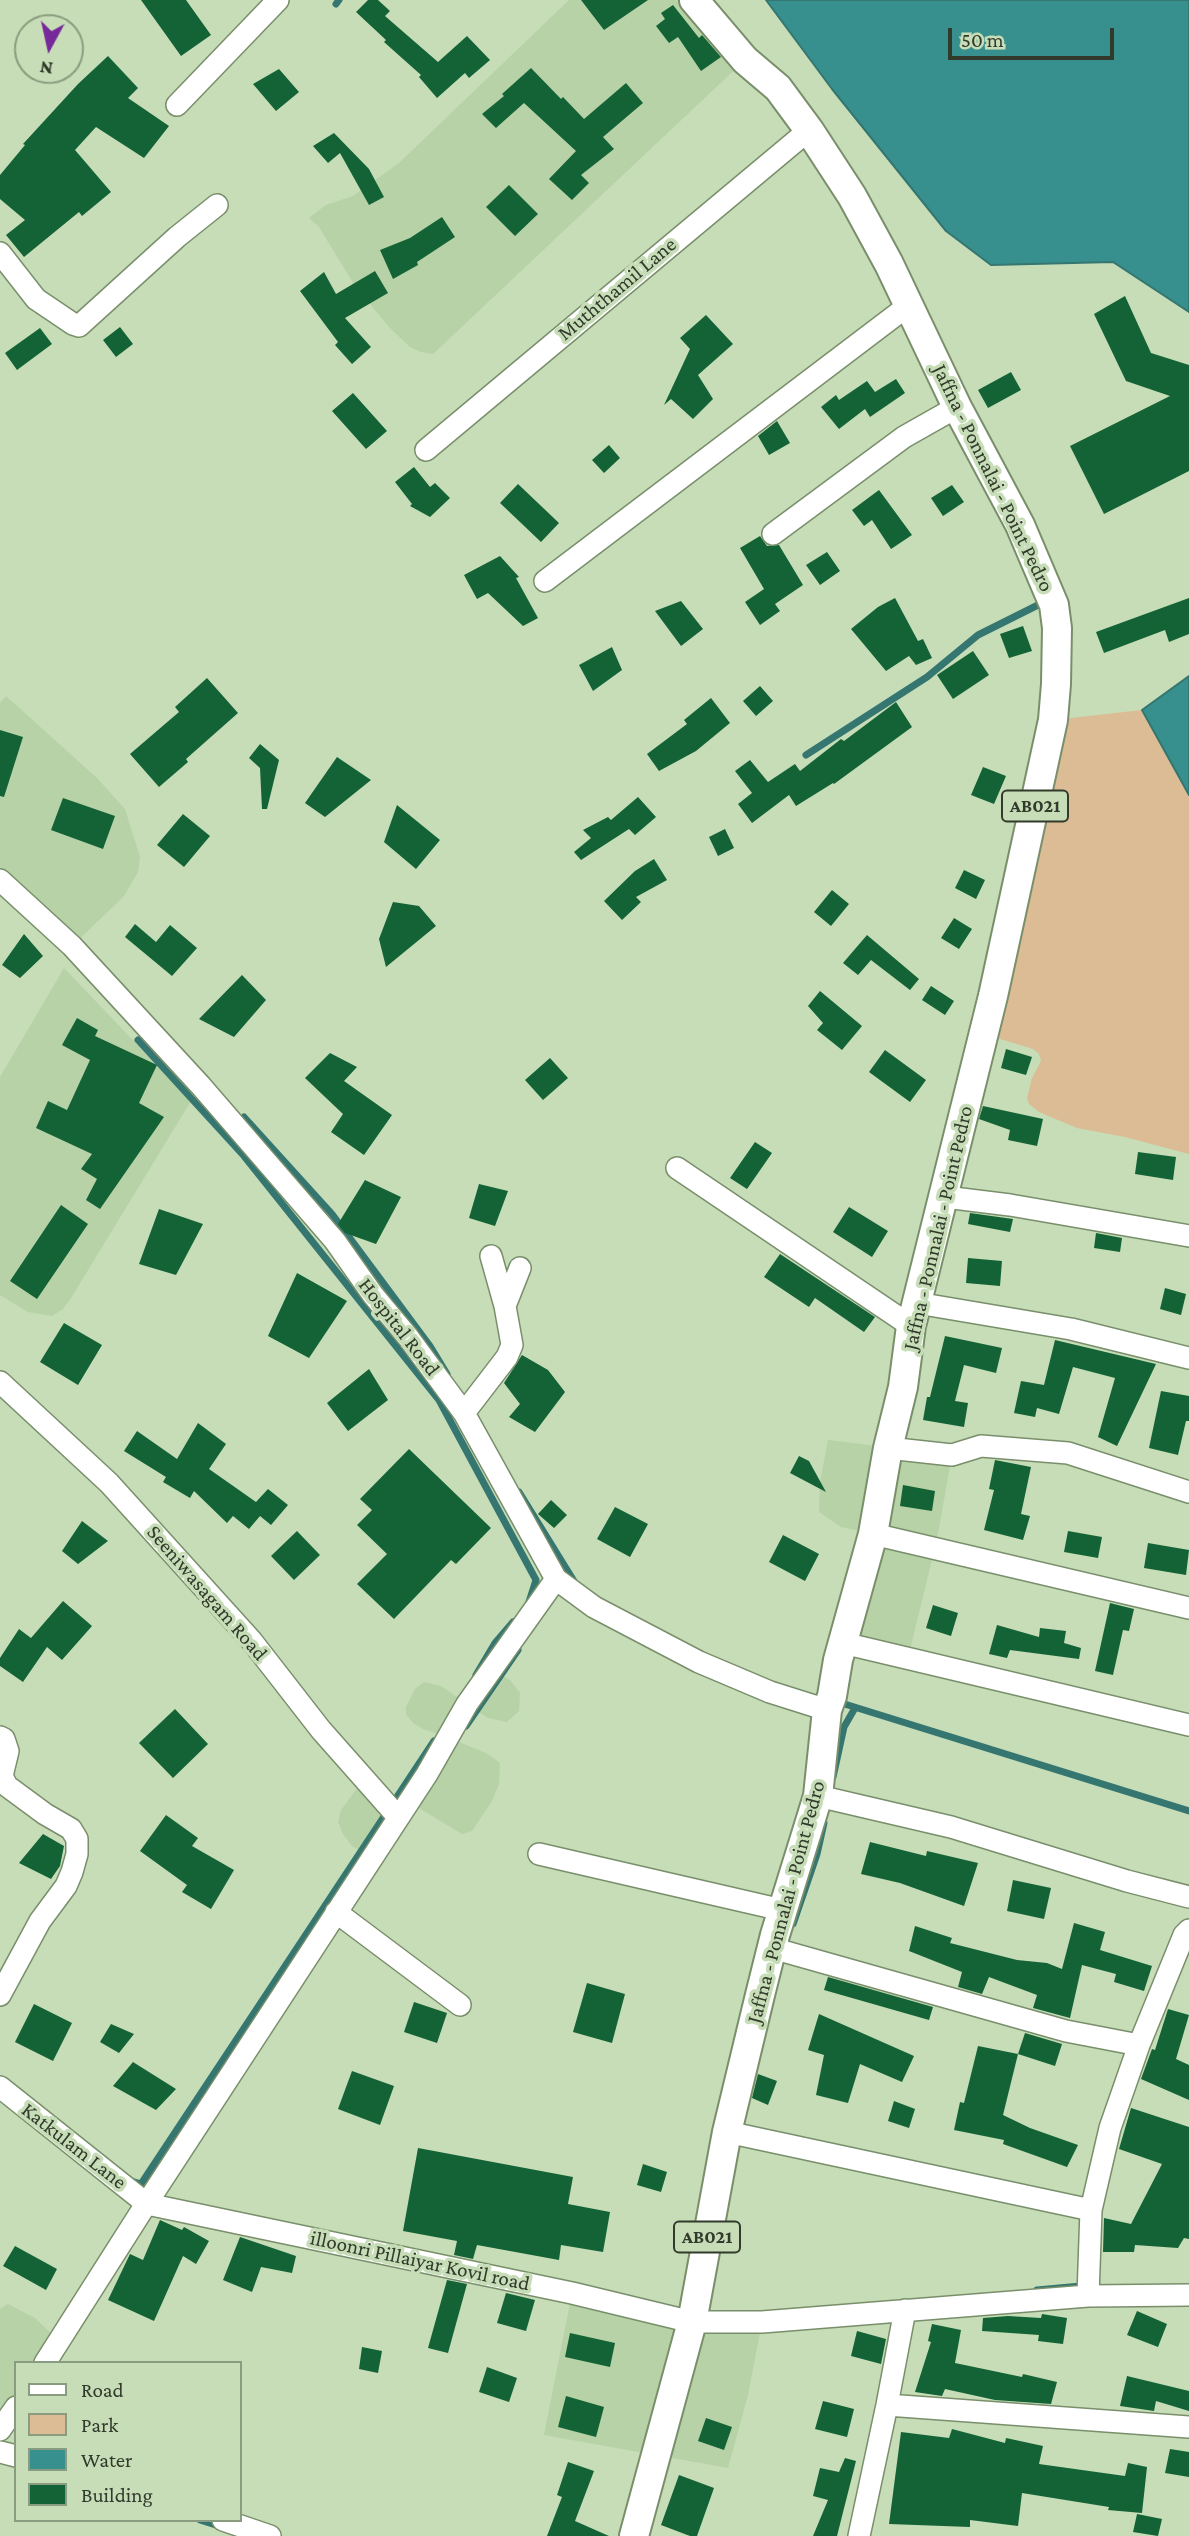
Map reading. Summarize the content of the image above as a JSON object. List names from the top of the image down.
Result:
{
  "streets": {
    "main road": ["Jaffna - Ponnalai - Point Pedro", "AB021"],
    "street": [
      "Muththamil Lane",
      "Hospital Road",
      "Seeniwasagam Road",
      "Katkulam Lane",
      "illoonri Pillaiyar Kovil road"
    ]
  },
  "crossings": [
    ["Muththamil Lane", "Jaffna - Ponnalai - Point Pedro"],
    ["Jaffna - Ponnalai - Point Pedro", "Hospital Road"],
    ["Jaffna - Ponnalai - Point Pedro", "illoonri Pillaiyar Kovil road"],
    ["Katkulam Lane", "illoonri Pillaiyar Kovil road"]
  ],
  "legend": [
    "Road",
    "Park",
    "Water",
    "Building"
  ],
  "scale_bar": "50 m",
  "north": "bottom"
}
